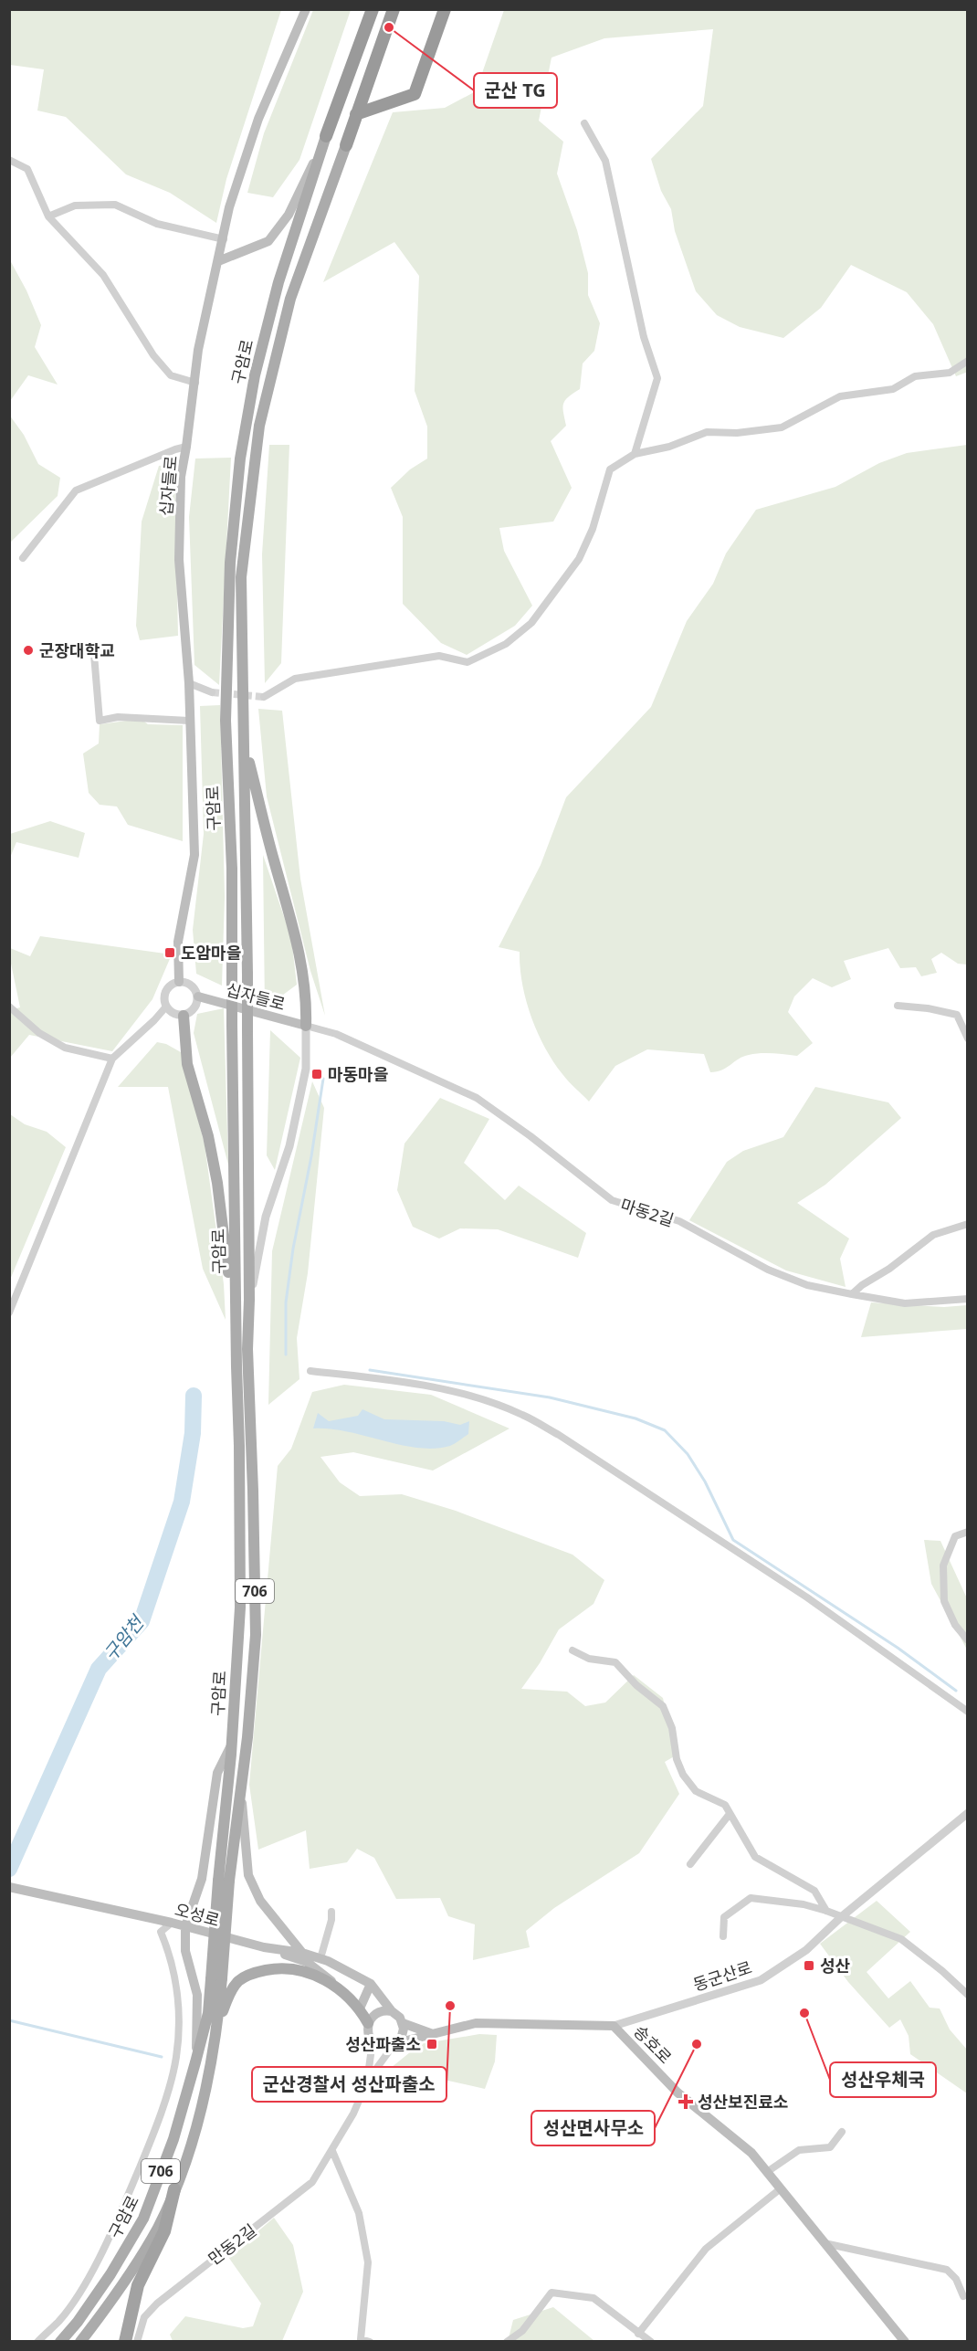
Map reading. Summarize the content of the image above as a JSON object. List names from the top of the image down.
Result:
{
  "streets": {
    "main road": [
      "구암로",
      "십자들로",
      "706",
      "오성로",
      "동군산로",
      "송호로"
    ],
    "street": ["마동2길", "만동2길"]
  },
  "crossings": [
    ["구암로", "706"],
    ["십자들로", "마동2길"],
    ["십자들로", "706"],
    ["마동2길", "706"],
    ["동군산로", "송호로"]
  ],
  "water": ["구암천"],
  "places": {
    "other": [
      "군산 TG",
      "군장대학교",
      "군산경찰서 성산파출소",
      "성산우체국",
      "성산면사무소"
    ],
    "transit": [
      "도암마을",
      "마동마을",
      "성산",
      "성산파출소"
    ],
    "health": ["성산보진료소"]
  }
}
